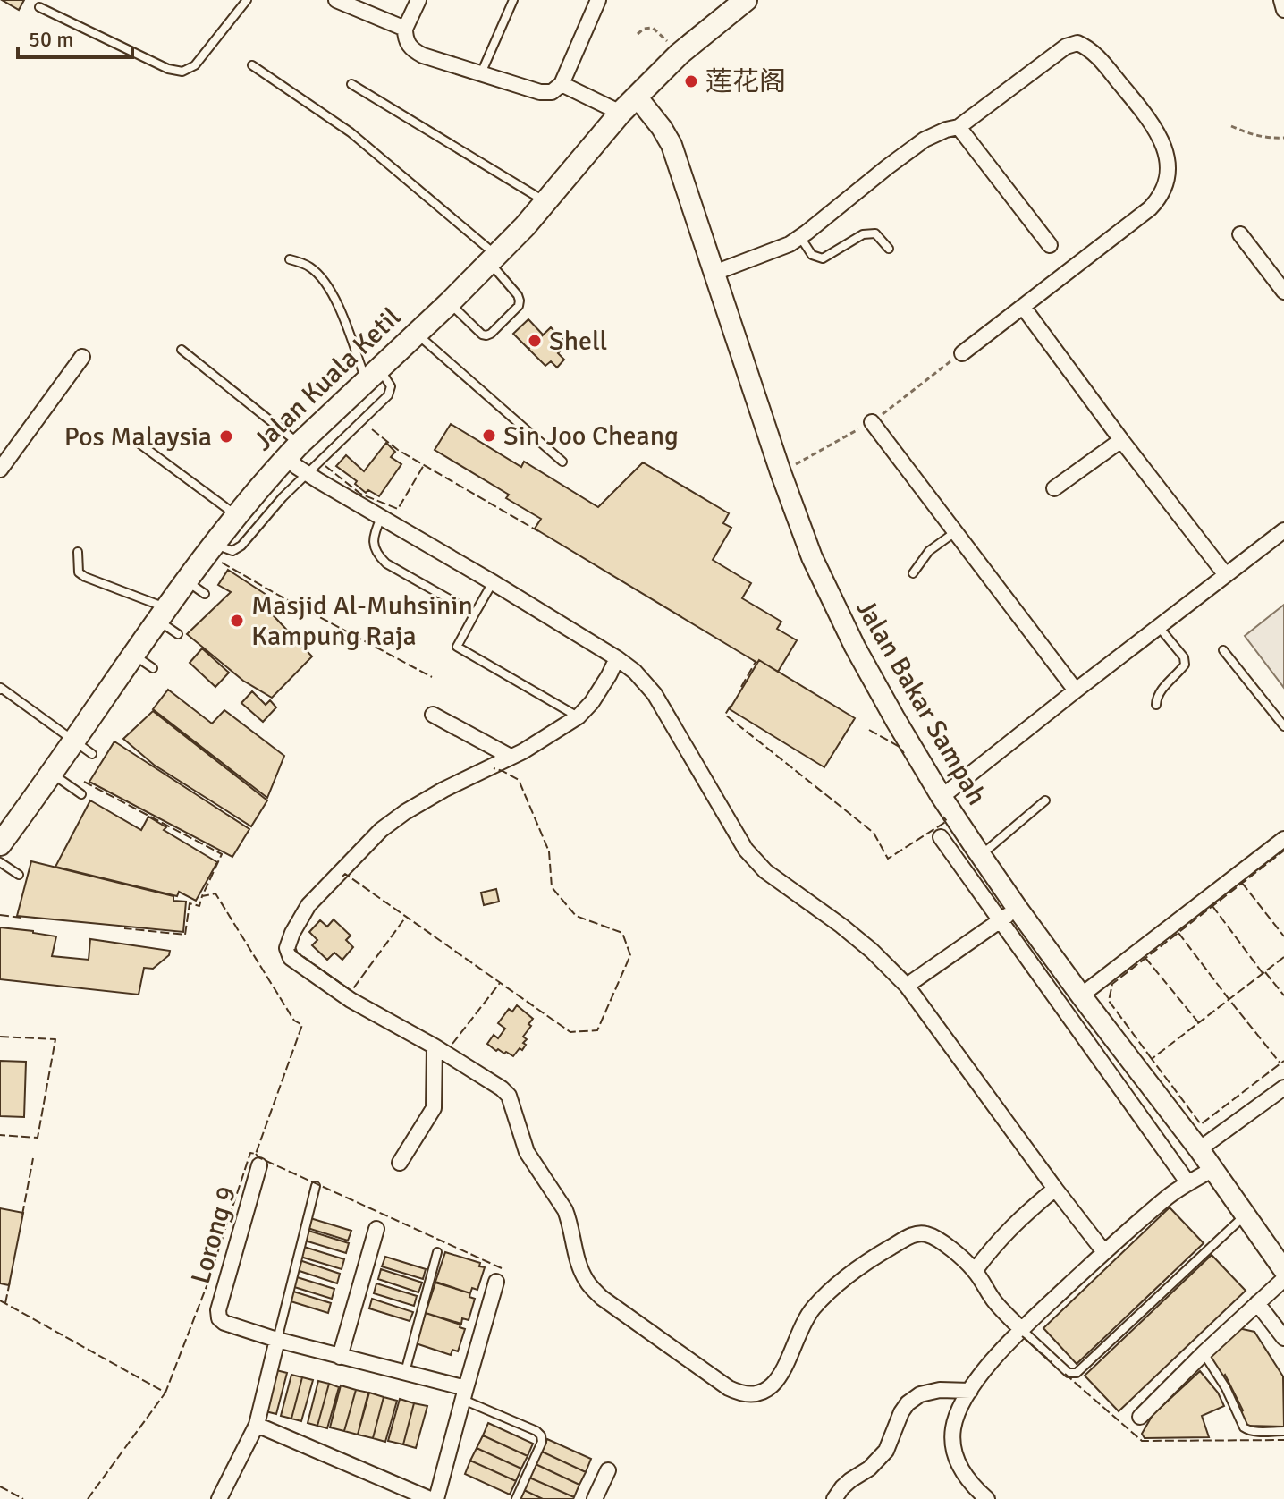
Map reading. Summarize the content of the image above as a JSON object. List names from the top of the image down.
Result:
{
  "streets": {
    "main road": ["Jalan Kuala Ketil", "Jalan Bakar Sampah"],
    "street": ["Lorong 9"]
  },
  "crossings": [
    ["Jalan Kuala Ketil", "Jalan Bakar Sampah"]
  ],
  "places": [
    "莲花阁",
    "Shell",
    "Sin Joo Cheang",
    "Pos Malaysia",
    "Masjid Al-Muhsinin Kampung Raja"
  ],
  "scale_bar": "50 m"
}
